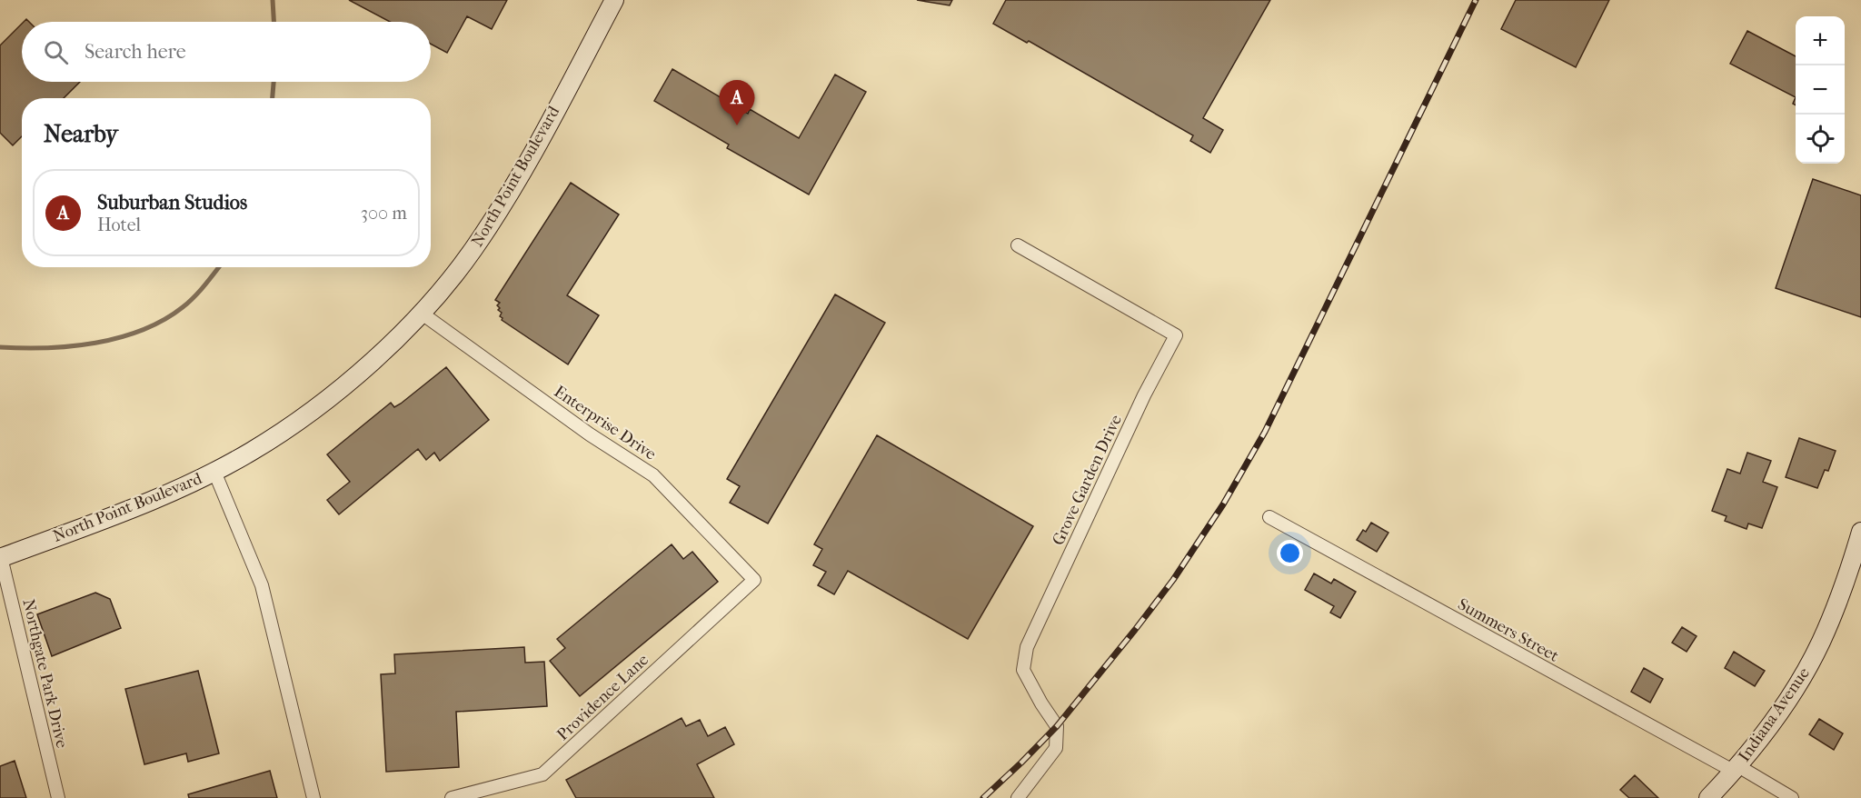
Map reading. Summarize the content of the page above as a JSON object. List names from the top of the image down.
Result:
{
  "streets": {
    "main road": ["North Point Boulevard", "Indiana Avenue"],
    "street": [
      "Enterprise Drive",
      "Grove Garden Drive",
      "Summers Street",
      "Northgate Park Drive",
      "Providence Lane"
    ]
  },
  "crossings": [
    ["North Point Boulevard", "Enterprise Drive"],
    ["North Point Boulevard", "Northgate Park Drive"],
    ["Enterprise Drive", "Providence Lane"],
    ["Summers Street", "Indiana Avenue"]
  ],
  "page": {
    "map_buttons": ["+", "−"],
    "search": "Search here",
    "pins": "A",
    "heading": "Nearby",
    "list": [
      {
        "mark": "A",
        "name": "Suburban Studios",
        "note": "Hotel",
        "value": "300 m"
      }
    ]
  }
}
